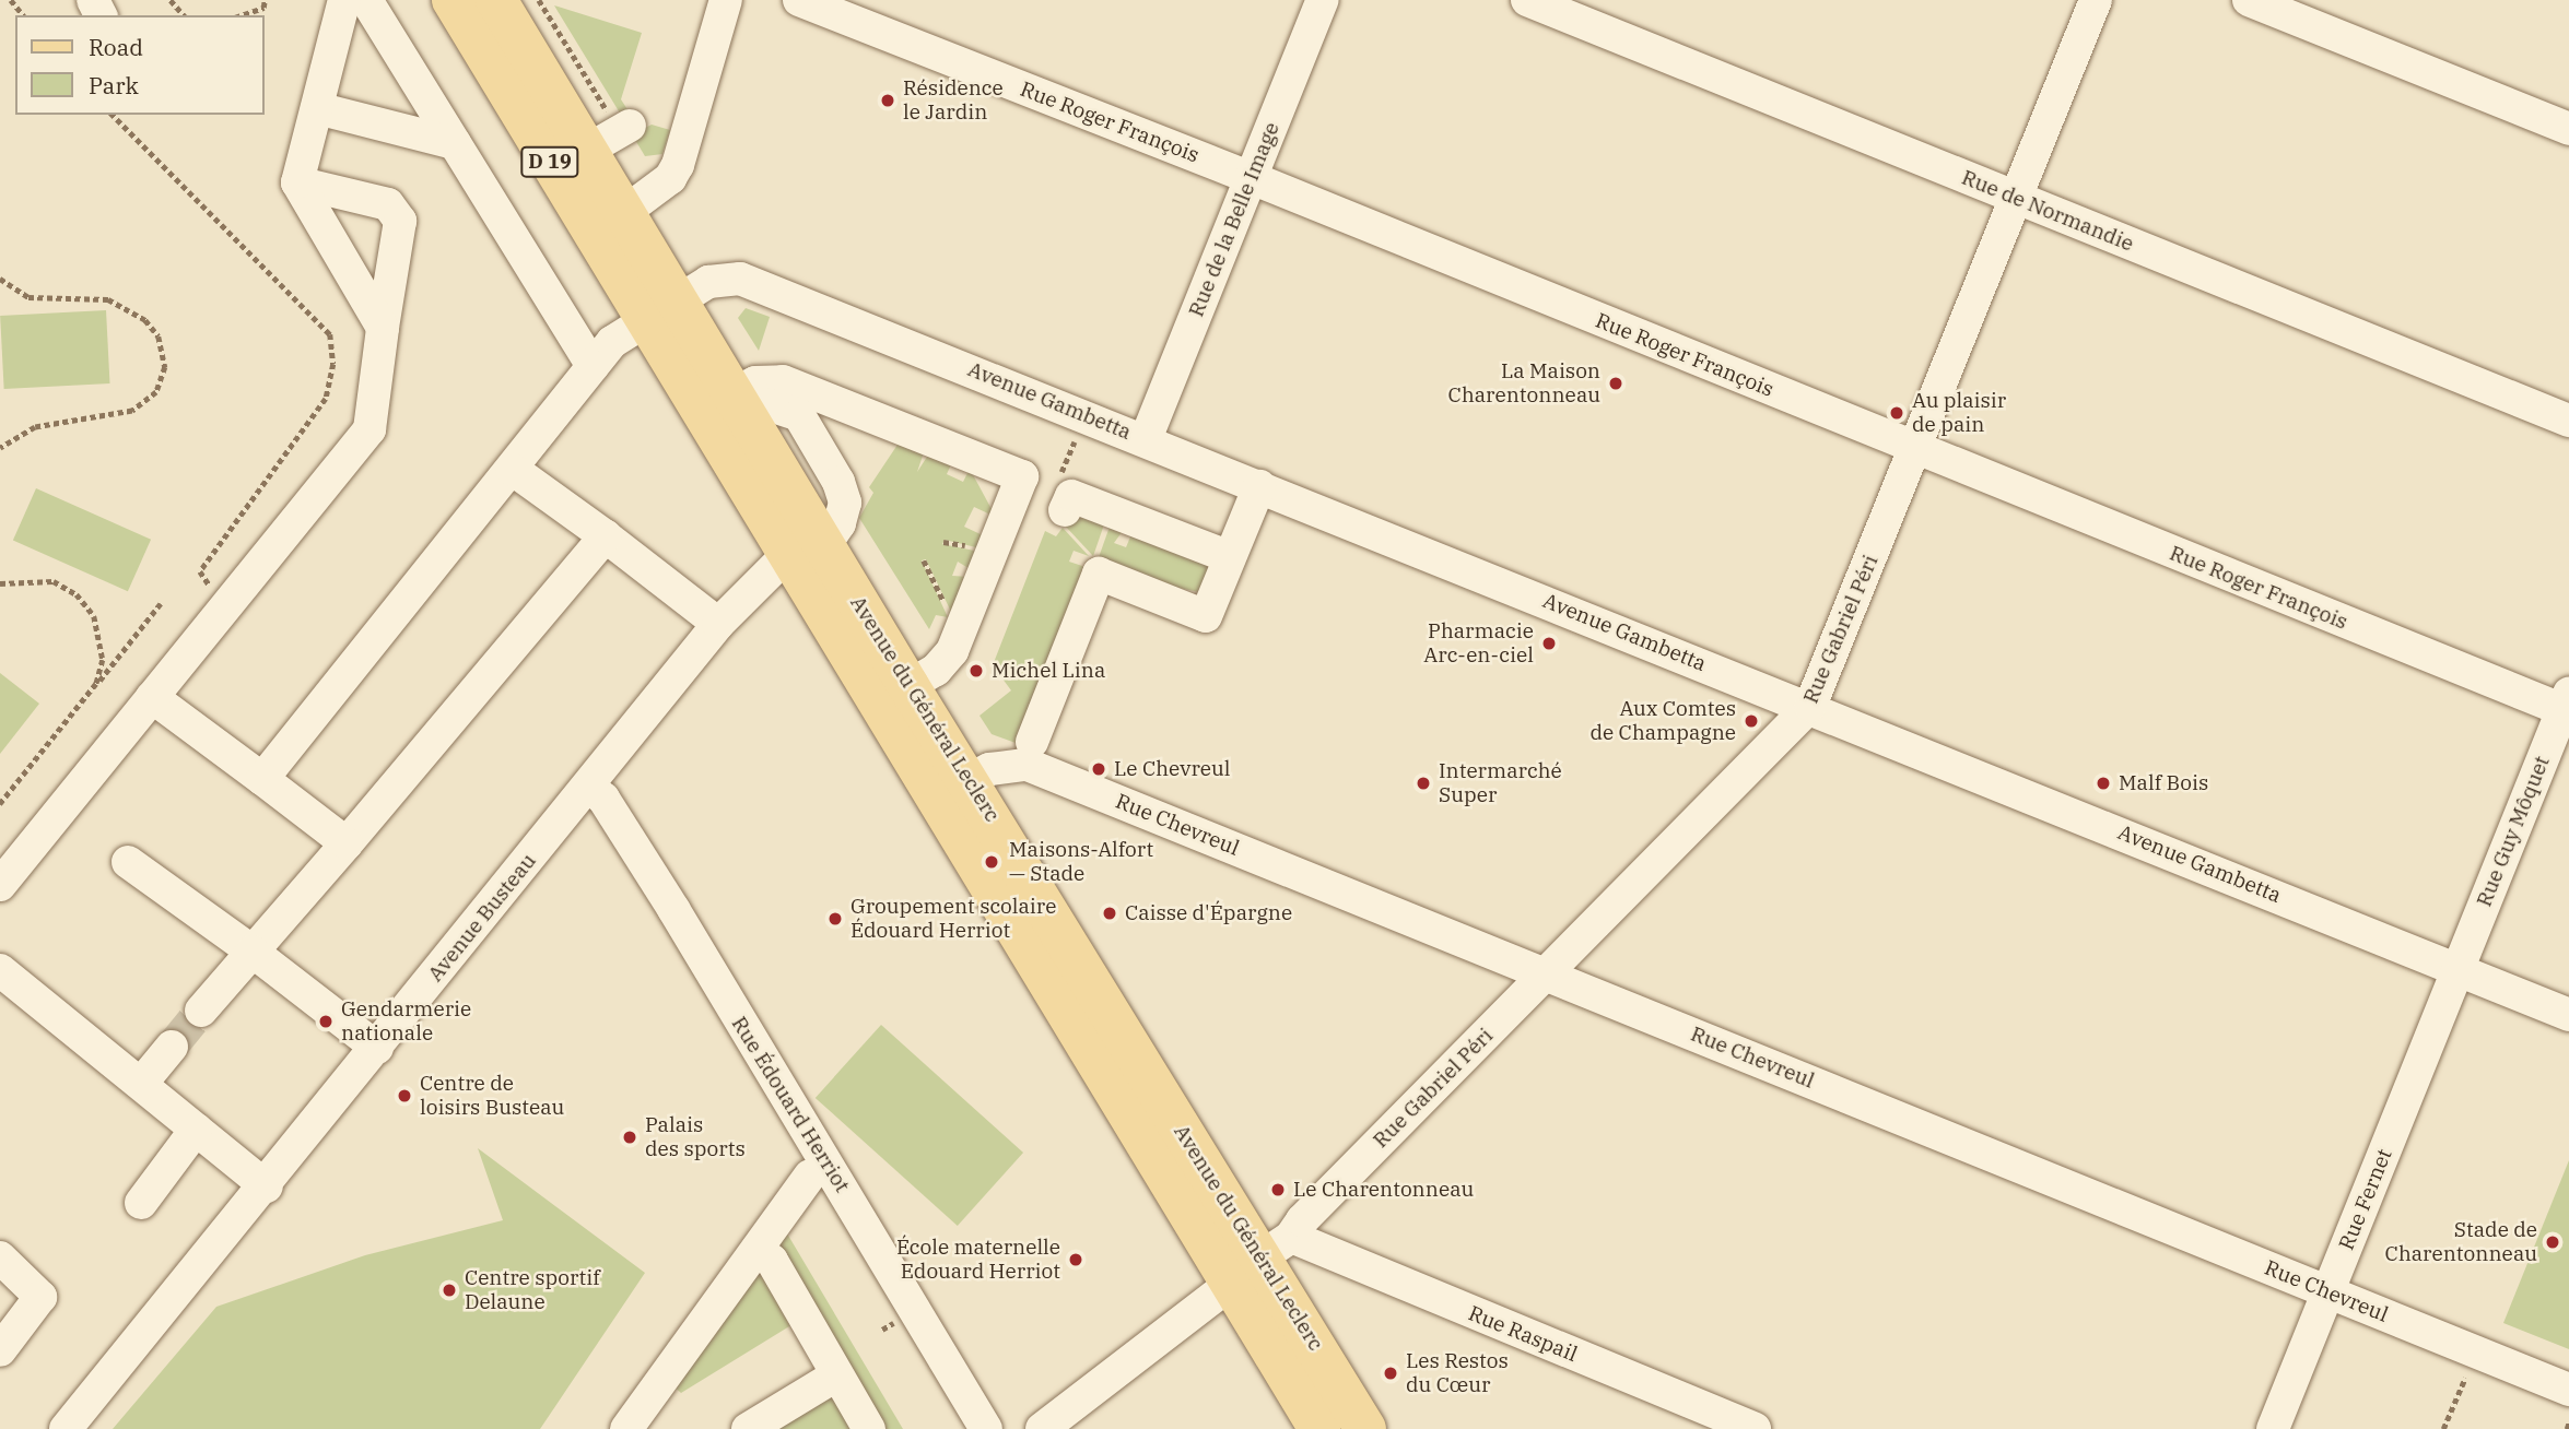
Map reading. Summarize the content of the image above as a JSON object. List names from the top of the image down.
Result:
{
  "streets": {
    "main road": ["D 19", "Avenue du Général Leclerc"],
    "street": [
      "Rue Roger François",
      "Rue de Normandie",
      "Rue de la Belle Image",
      "Avenue Gambetta",
      "Rue Gabriel Péri",
      "Rue Chevreul",
      "Rue Guy Môquet",
      "Avenue Busteau",
      "Rue Édouard Herriot",
      "Rue Fernet",
      "Rue Raspail"
    ]
  },
  "crossings": [
    ["Rue Roger François", "Rue de la Belle Image"],
    ["Rue Roger François", "Rue Gabriel Péri"],
    ["Rue Roger François", "Rue Guy Môquet"],
    ["Rue de Normandie", "Rue Gabriel Péri"],
    ["Rue de la Belle Image", "Avenue Gambetta"],
    ["Avenue Gambetta", "Rue Gabriel Péri"],
    ["Avenue Gambetta", "Avenue du Général Leclerc"],
    ["Avenue Gambetta", "Rue Guy Môquet"],
    ["Avenue Gambetta", "Rue Fernet"],
    ["Rue Gabriel Péri", "Avenue du Général Leclerc"],
    ["Rue Gabriel Péri", "Rue Chevreul"],
    ["Rue Gabriel Péri", "Rue Raspail"],
    ["Avenue du Général Leclerc", "Rue Chevreul"],
    ["Avenue du Général Leclerc", "Avenue Busteau"],
    ["Avenue du Général Leclerc", "Rue Raspail"],
    ["Rue Chevreul", "Rue Fernet"],
    ["Rue Guy Môquet", "Rue Fernet"],
    ["Avenue Busteau", "Rue Édouard Herriot"]
  ],
  "places": [
    "Résidence le Jardin",
    "La Maison Charentonneau",
    "Au plaisir de pain",
    "Pharmacie Arc-en-ciel",
    "Michel Lina",
    "Aux Comtes de Champagne",
    "Le Chevreul",
    "Intermarché Super",
    "Malf Bois",
    "Maisons-Alfort — Stade",
    "Caisse d'Épargne",
    "Groupement scolaire Édouard Herriot",
    "Gendarmerie nationale",
    "Centre de loisirs Busteau",
    "Palais des sports",
    "Le Charentonneau",
    "Stade de Charentonneau",
    "École maternelle Edouard Herriot",
    "Centre sportif Delaune",
    "Les Restos du Cœur"
  ],
  "legend": ["Road", "Park"]
}
